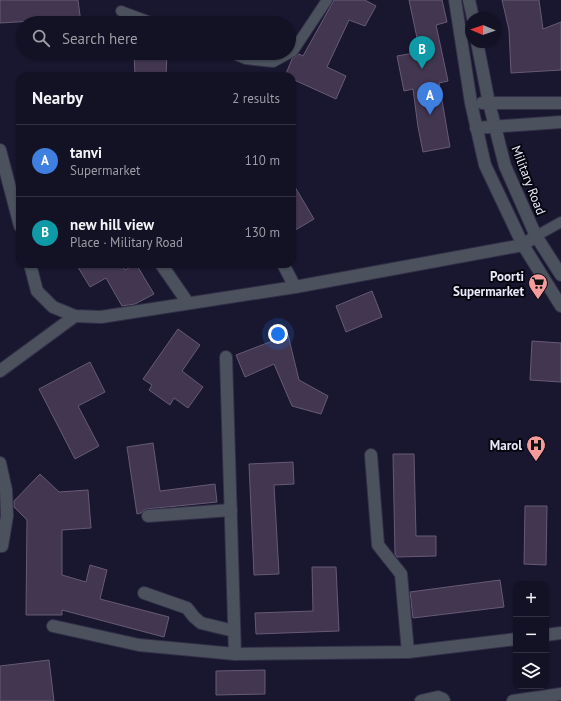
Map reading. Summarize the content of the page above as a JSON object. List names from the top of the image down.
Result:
{
  "streets": {
    "street": ["Military Road"]
  },
  "places": {
    "supermarket": ["Poorti Supermarket"],
    "hospital": ["Marol"]
  },
  "north": "left",
  "page": {
    "search": "Search here",
    "pins": ["B", "A"],
    "heading": ["Nearby", "2 results"],
    "list": [
      {
        "mark": "A",
        "name": "tanvi",
        "note": "Supermarket",
        "value": "110 m"
      },
      {
        "mark": "B",
        "name": "new hill view",
        "note": "Place · Military Road",
        "value": "130 m"
      }
    ],
    "map_buttons": ["+", "−"]
  }
}
